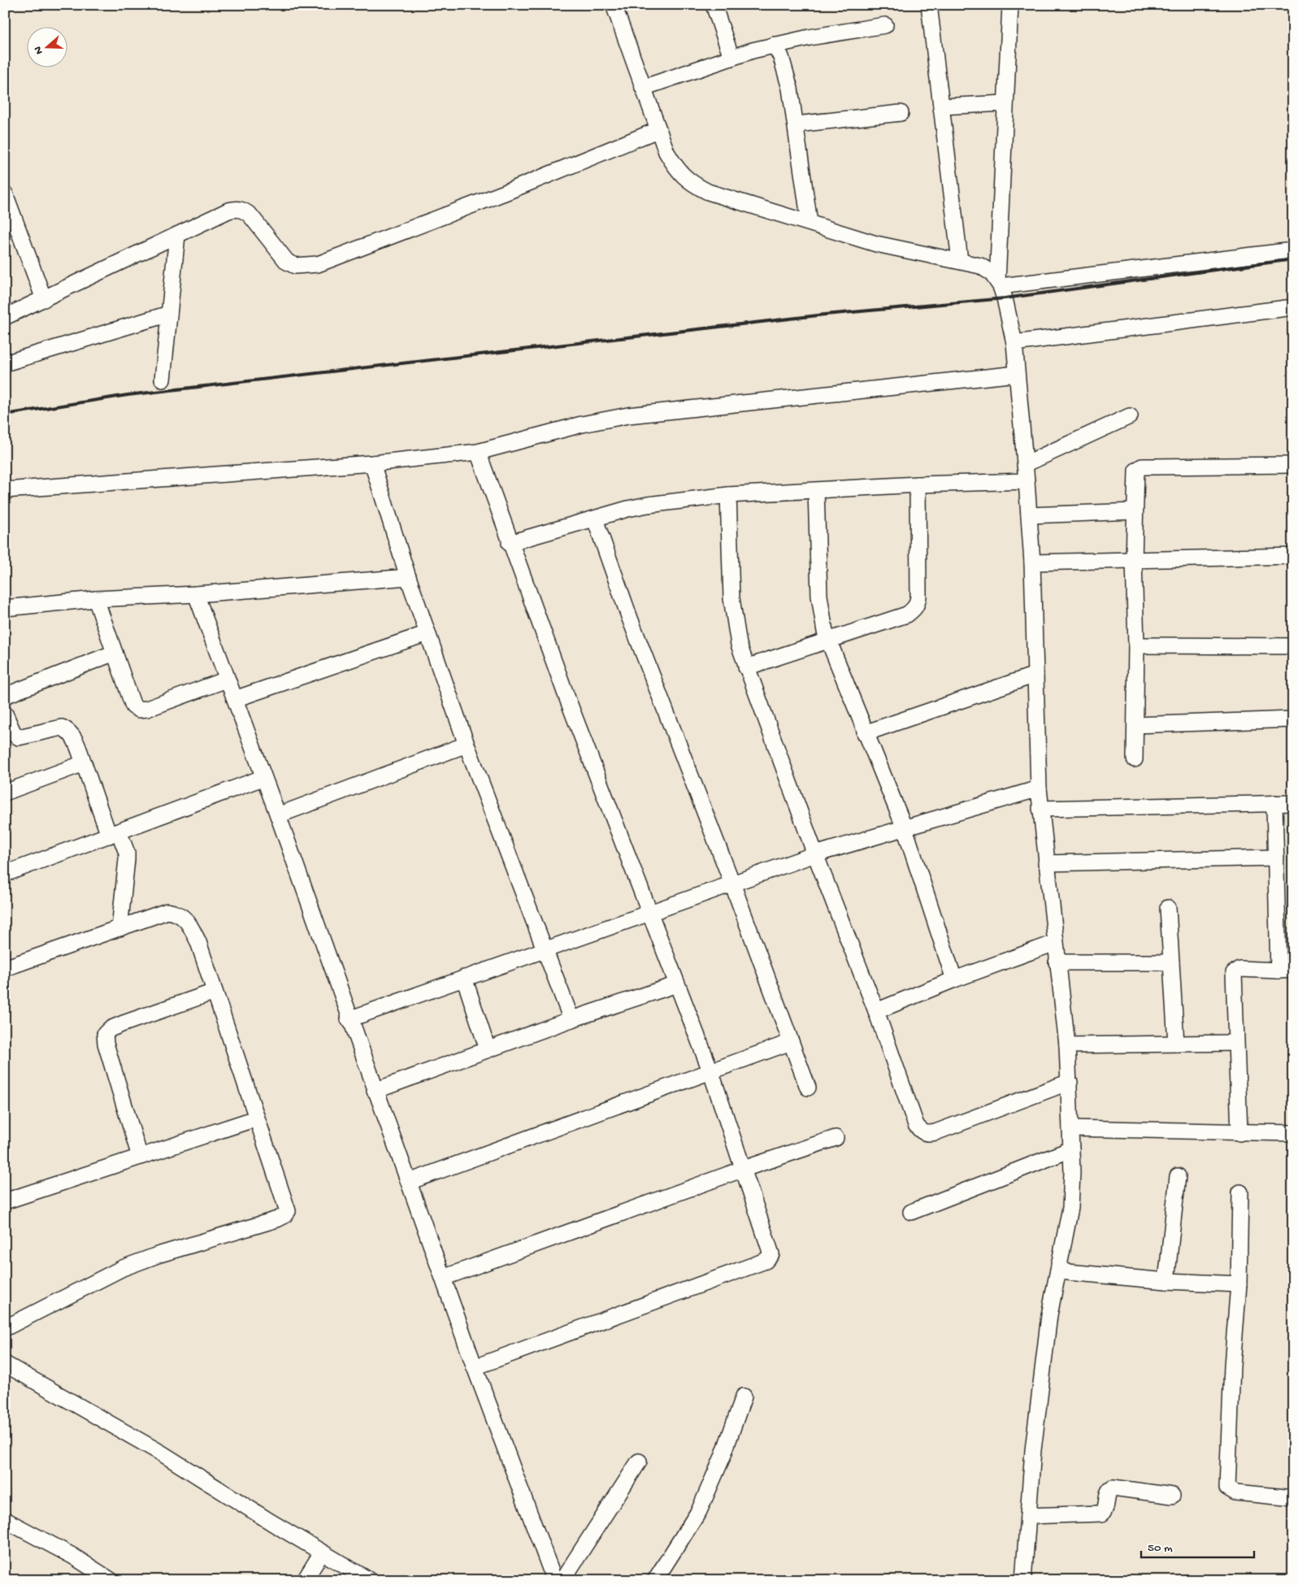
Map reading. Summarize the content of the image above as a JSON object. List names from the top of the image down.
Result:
{
  "scale_bar": "50 m",
  "north": "left"
}
